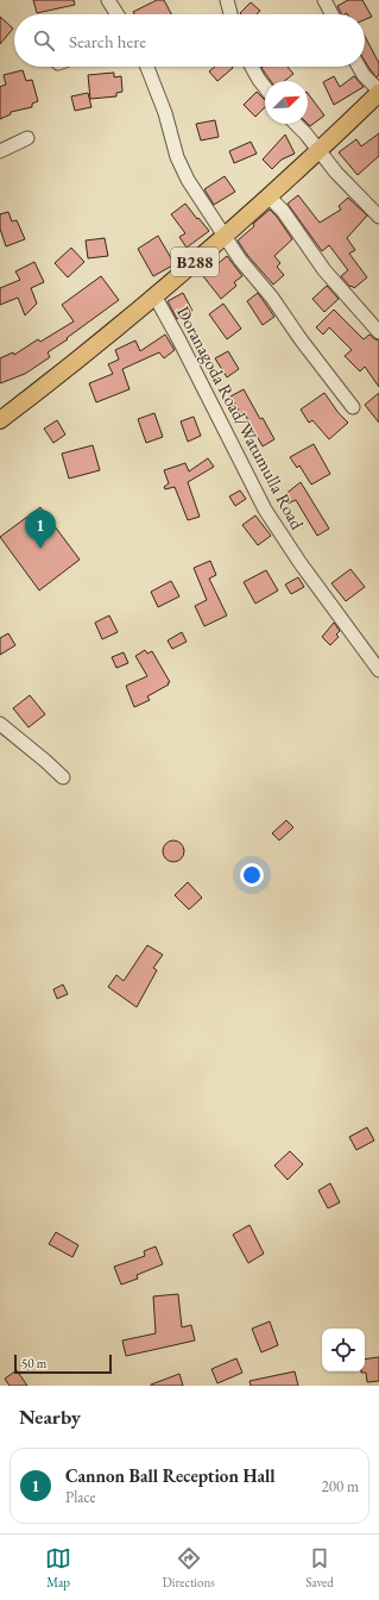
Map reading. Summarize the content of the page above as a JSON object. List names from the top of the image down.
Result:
{
  "streets": {
    "main road": ["B288"],
    "street": ["Doranagoda Road/Watumulla Road"]
  },
  "crossings": [
    ["B288", "Doranagoda Road/Watumulla Road"]
  ],
  "scale_bar": "50 m",
  "north": "top right",
  "page": {
    "search": "Search here",
    "pins": "1",
    "scale": "50 m",
    "heading": "Nearby",
    "list": [
      {
        "mark": "1",
        "name": "Cannon Ball Reception Hall",
        "note": "Place",
        "value": "200 m"
      }
    ],
    "nav": ["Map", "Directions", "Saved"]
  }
}
